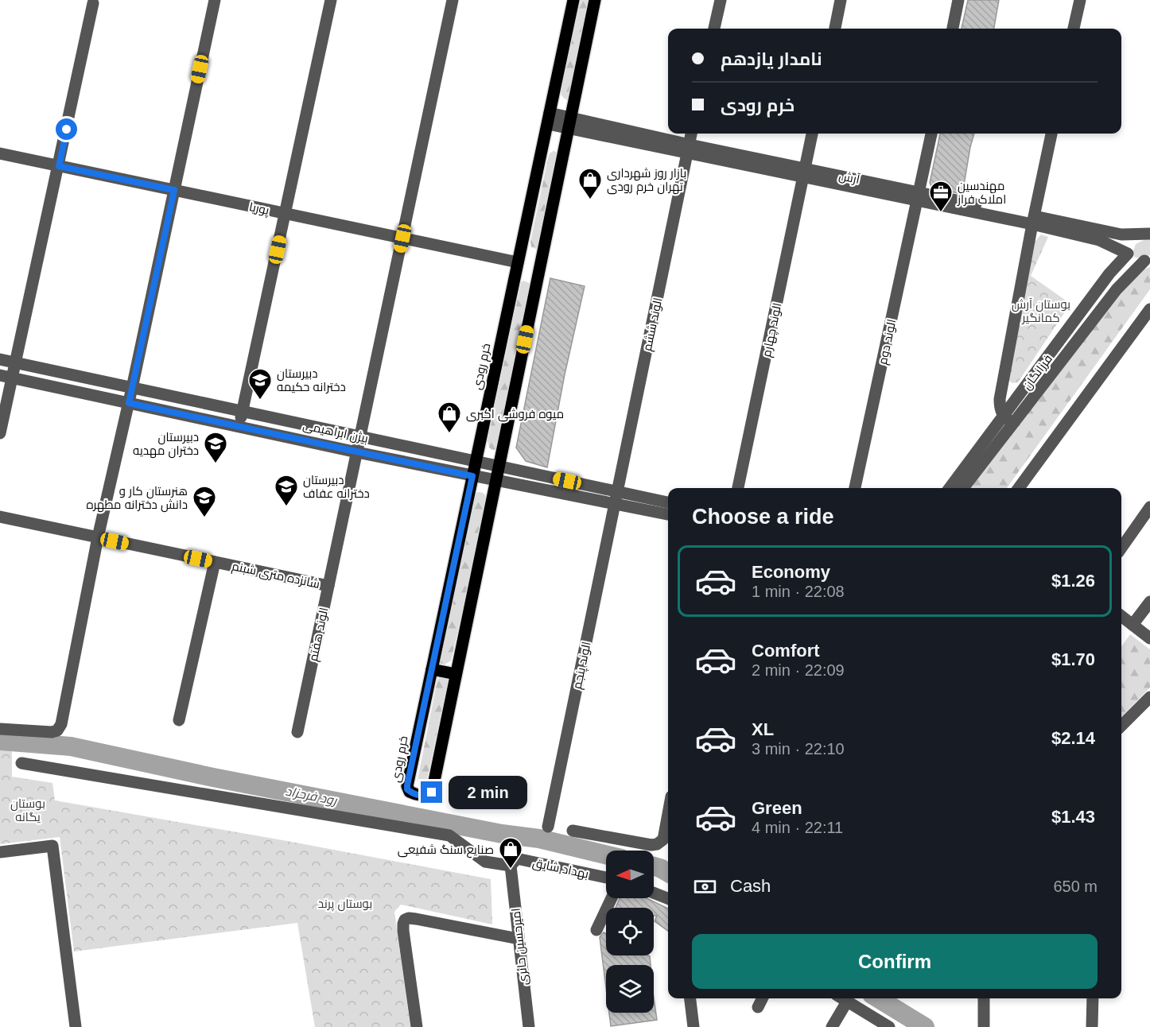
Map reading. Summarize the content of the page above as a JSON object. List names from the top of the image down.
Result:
{
  "streets": {
    "main road": ["خرم رودی"],
    "street": [
      "آرش",
      "پوریا",
      "الوند ششم",
      "الوند چهارم",
      "الوند دوم",
      "فرزانگان",
      "بیژن ابراهیمی",
      "شانزده متری شبنم",
      "الوند هفتم",
      "الوند پنجم",
      "بهداد شایق",
      "امیرحسین حائری"
    ]
  },
  "crossings": [
    ["آرش", "الوند ششم"],
    ["آرش", "الوند چهارم"],
    ["آرش", "الوند دوم"],
    ["آرش", "خرم رودی"],
    ["آرش", "فرزانگان"],
    ["پوریا", "خرم رودی"],
    ["پوریا", "الوند هفتم"],
    ["الوند ششم", "بیژن ابراهیمی"],
    ["الوند ششم", "الوند پنجم"],
    ["خرم رودی", "بیژن ابراهیمی"],
    ["بیژن ابراهیمی", "الوند هفتم"],
    ["بیژن ابراهیمی", "الوند پنجم"],
    ["شانزده متری شبنم", "الوند هفتم"],
    ["بهداد شایق", "امیرحسین حائری"]
  ],
  "water": ["رود فرحزاد"],
  "parks": ["بوستان آرش کمانگیر", "بوستان یگانه", "بوستان پرند"],
  "places": {
    "shop": ["بازار روز شهرداری تهران خرم رودی", "میوه فروشی اکبری", "صنایع سنگ شفیعی"],
    "office": ["مهندسین املاک فراز"],
    "school or university": [
      "دبیرستان دخترانه حکیمه",
      "دبیرستان دختران مهدیه",
      "دبیرستان دخترانه عفاف",
      "هنرستان کار و دانش دخترانه مطهره"
    ]
  },
  "north": "left",
  "page": {
    "banner": ["نامدار یازدهم", "خرم رودی"],
    "heading": "Choose a ride",
    "list": [
      {
        "name": "Economy",
        "note": "1 min · 22:08",
        "value": "$1.26"
      },
      {
        "name": "Comfort",
        "note": "2 min · 22:09",
        "value": "$1.70"
      },
      {
        "name": "XL",
        "note": "3 min · 22:10",
        "value": "$2.14"
      },
      {
        "name": "Green",
        "note": "4 min · 22:11",
        "value": "$1.43"
      }
    ],
    "bubble": "2 min",
    "pay": ["Cash", "650 m"],
    "buttons": "Confirm"
  }
}
